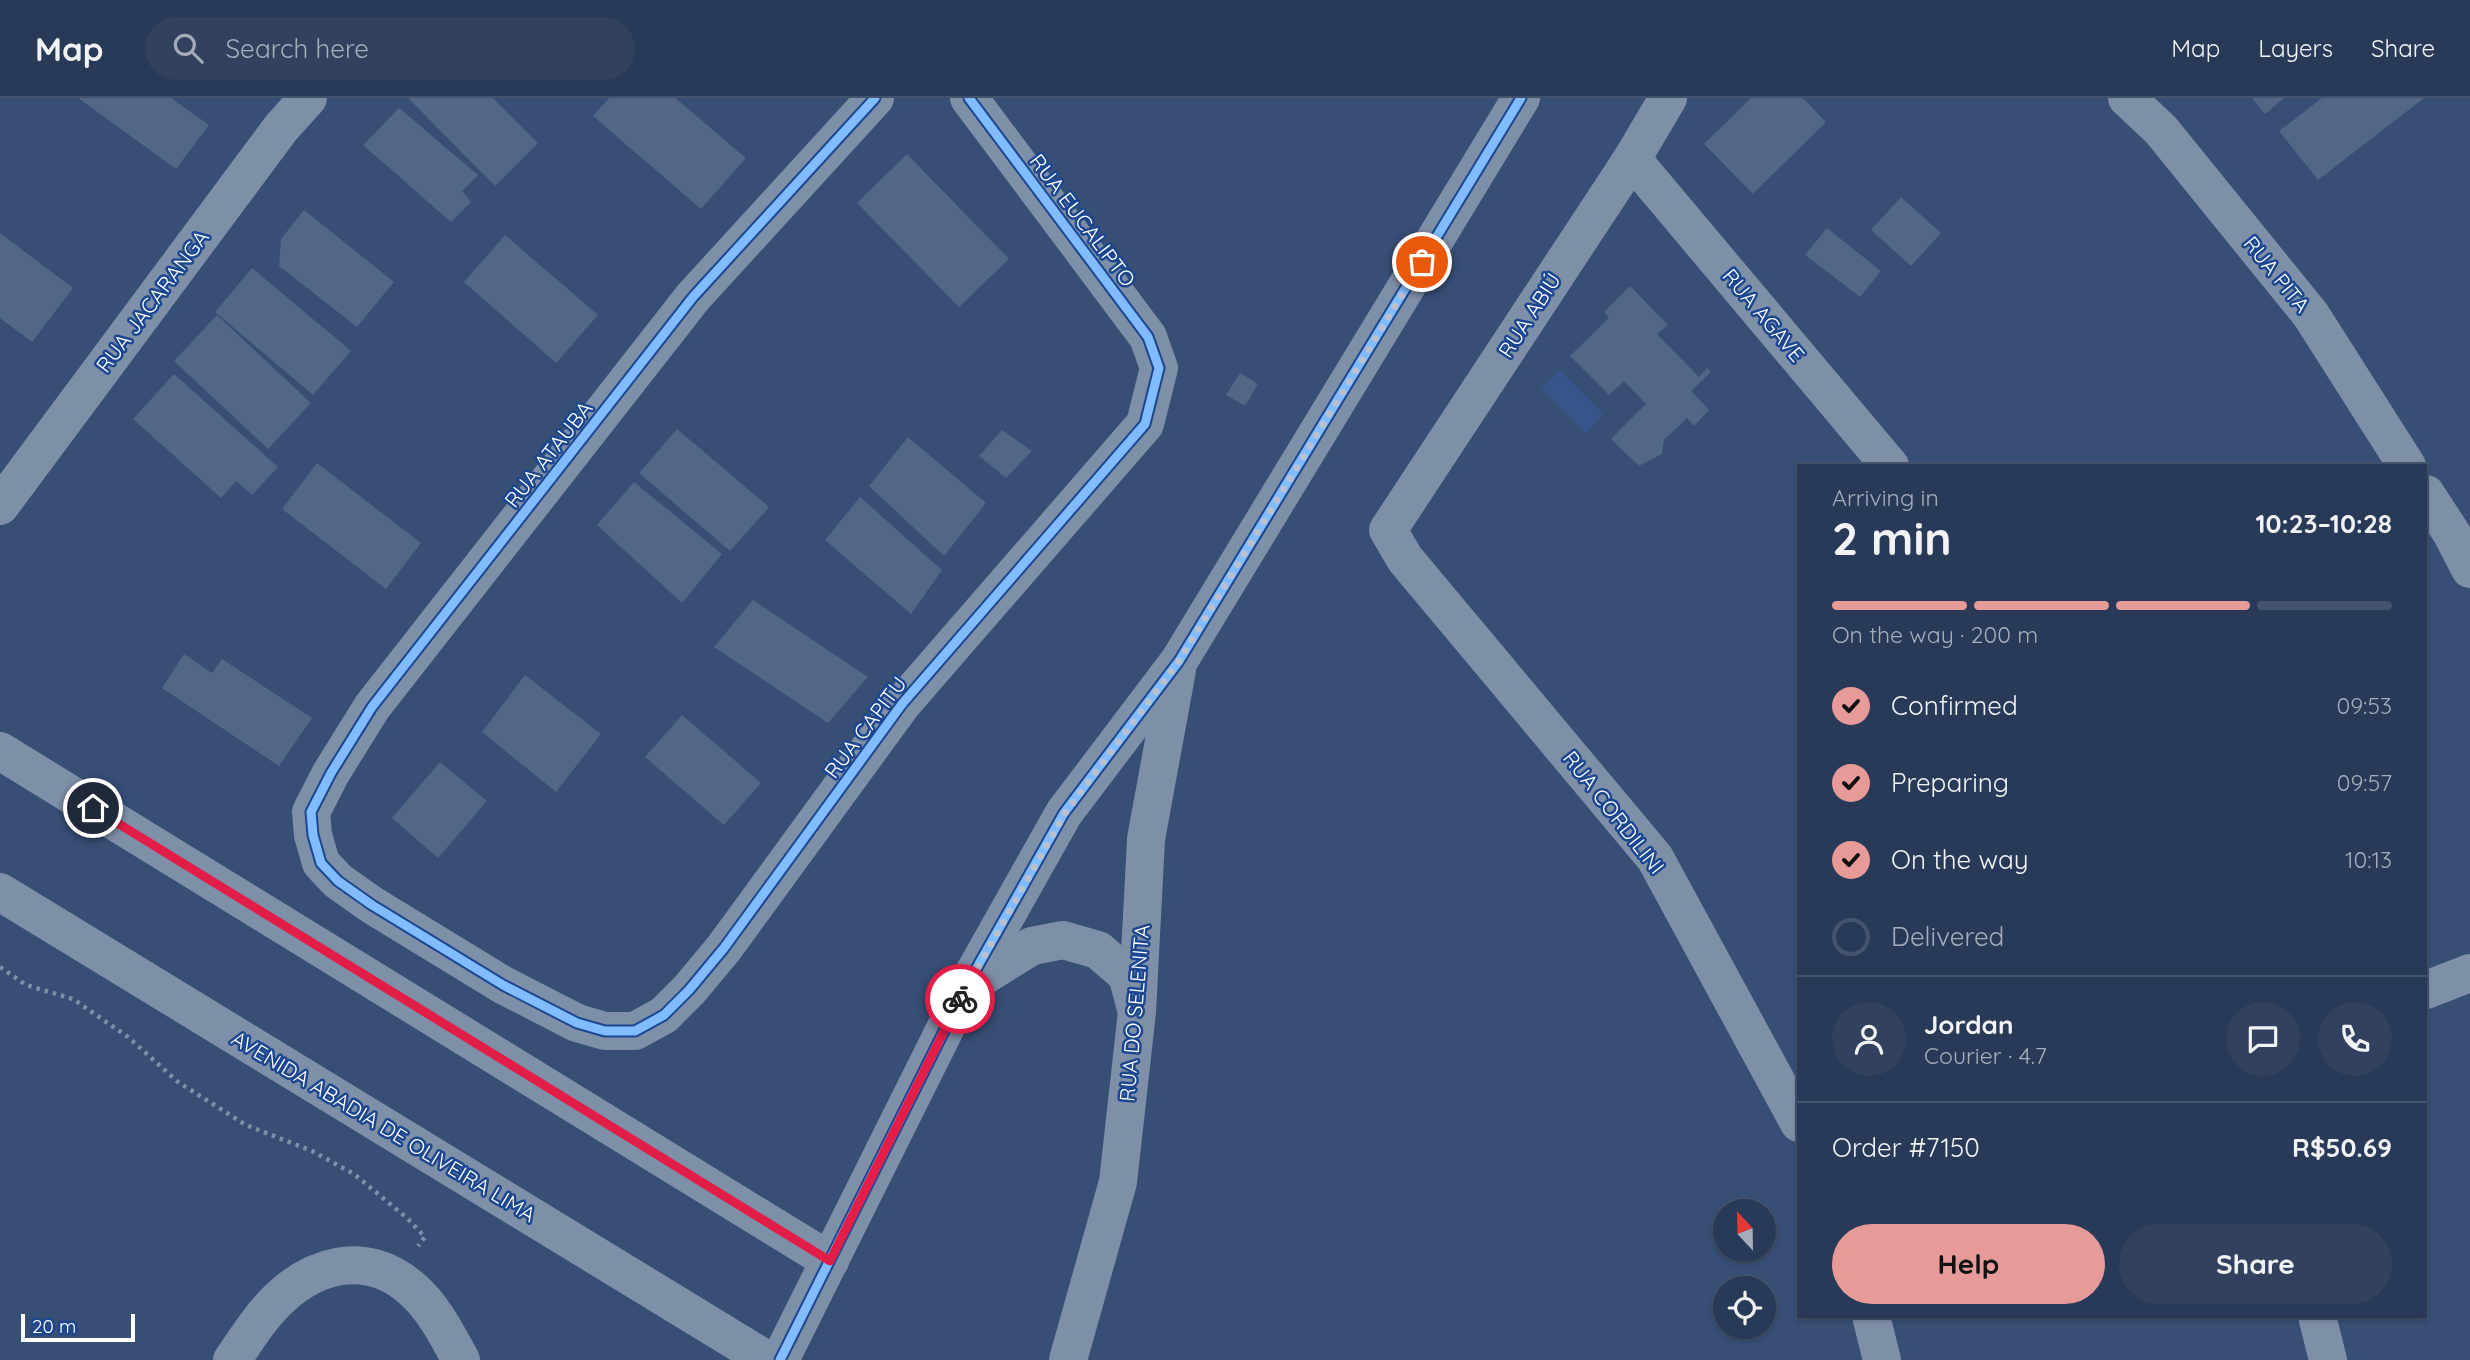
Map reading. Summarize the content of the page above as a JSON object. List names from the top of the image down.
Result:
{
  "streets": {
    "street": [
      "RUA EUCALIPTO",
      "RUA PITA",
      "RUA JACARANGA",
      "RUA ABIÚ",
      "RUA AGAVE",
      "RUA ATAUBA",
      "RUA CAPITU",
      "RUA CORDILINI",
      "RUA DO SELENITA",
      "AVENIDA ABADIA DE OLIVEIRA LIMA"
    ]
  },
  "crossings": [
    ["RUA EUCALIPTO", "RUA CAPITU"],
    ["RUA ABIÚ", "RUA AGAVE"],
    ["RUA ABIÚ", "RUA CORDILINI"],
    ["RUA ATAUBA", "RUA CAPITU"]
  ],
  "scale_bar": "20 m",
  "north": "top",
  "page": {
    "header": "Map",
    "search": "Search here",
    "nav": ["Map", "Layers", "Share"],
    "heading": ["2 min", "Arriving in", "10:23–10:28"],
    "panel": [
      "Jordan",
      "Courier · 4.7",
      "Order #7150",
      "R$50.69"
    ],
    "bar": "On the way · 200 m",
    "list": [
      ["Confirmed", "09:53"],
      ["Preparing", "09:57"],
      ["On the way", "10:13"],
      "Delivered"
    ],
    "buttons": ["Help", "Share"],
    "scale": "20 m"
  }
}
